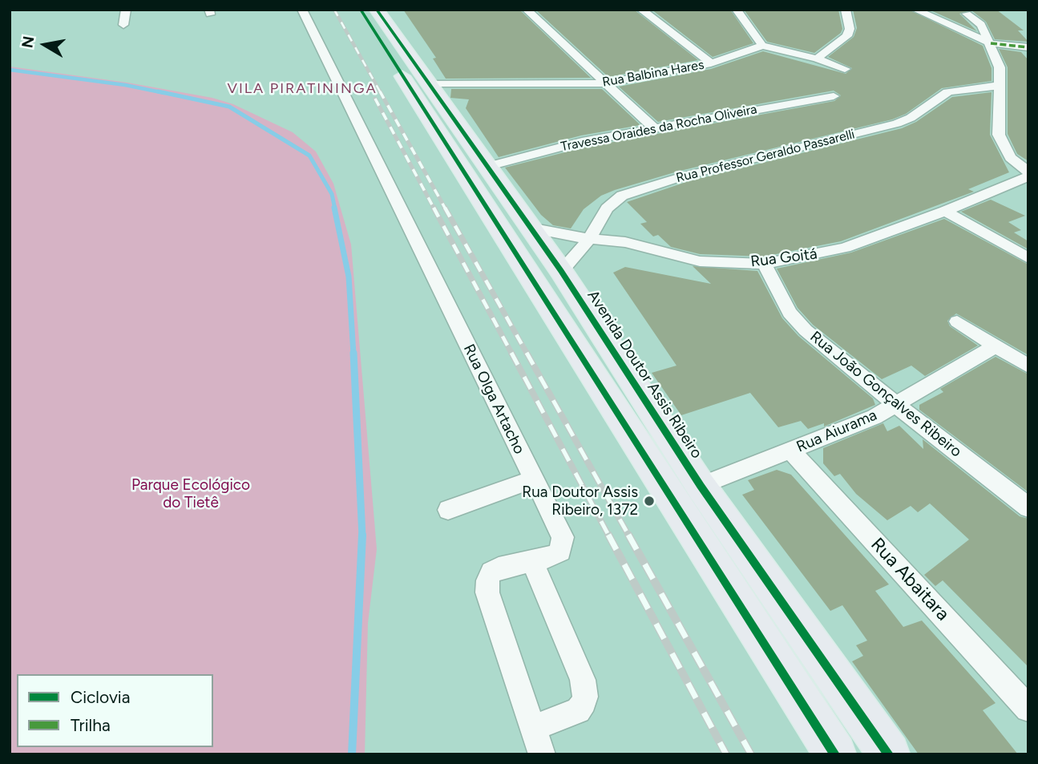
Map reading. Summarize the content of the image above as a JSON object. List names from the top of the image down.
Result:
{
  "streets": {
    "main road": ["Avenida Doutor Assis Ribeiro"],
    "street": [
      "Rua Balbina Hares",
      "Travessa Oraides da Rocha Oliveira",
      "Rua Professor Geraldo Passarelli",
      "Rua Goitá",
      "Rua João Gonçalves Ribeiro",
      "Rua Olga Artacho",
      "Rua Aiurama",
      "Rua Abaitara"
    ]
  },
  "crossings": [
    ["Rua Balbina Hares", "Avenida Doutor Assis Ribeiro"],
    ["Travessa Oraides da Rocha Oliveira", "Avenida Doutor Assis Ribeiro"],
    ["Rua Professor Geraldo Passarelli", "Rua Goitá"],
    ["Rua Professor Geraldo Passarelli", "Avenida Doutor Assis Ribeiro"],
    ["Rua Goitá", "Avenida Doutor Assis Ribeiro"],
    ["Rua Goitá", "Rua João Gonçalves Ribeiro"],
    ["Avenida Doutor Assis Ribeiro", "Rua Aiurama"],
    ["Rua João Gonçalves Ribeiro", "Rua Aiurama"],
    ["Rua Aiurama", "Rua Abaitara"]
  ],
  "districts": ["VILA PIRATININGA"],
  "parks": ["Parque Ecológico do Tietê"],
  "places": ["Rua Doutor Assis Ribeiro, 1372"],
  "legend": ["Ciclovia", "Trilha"],
  "north": "left"
}
